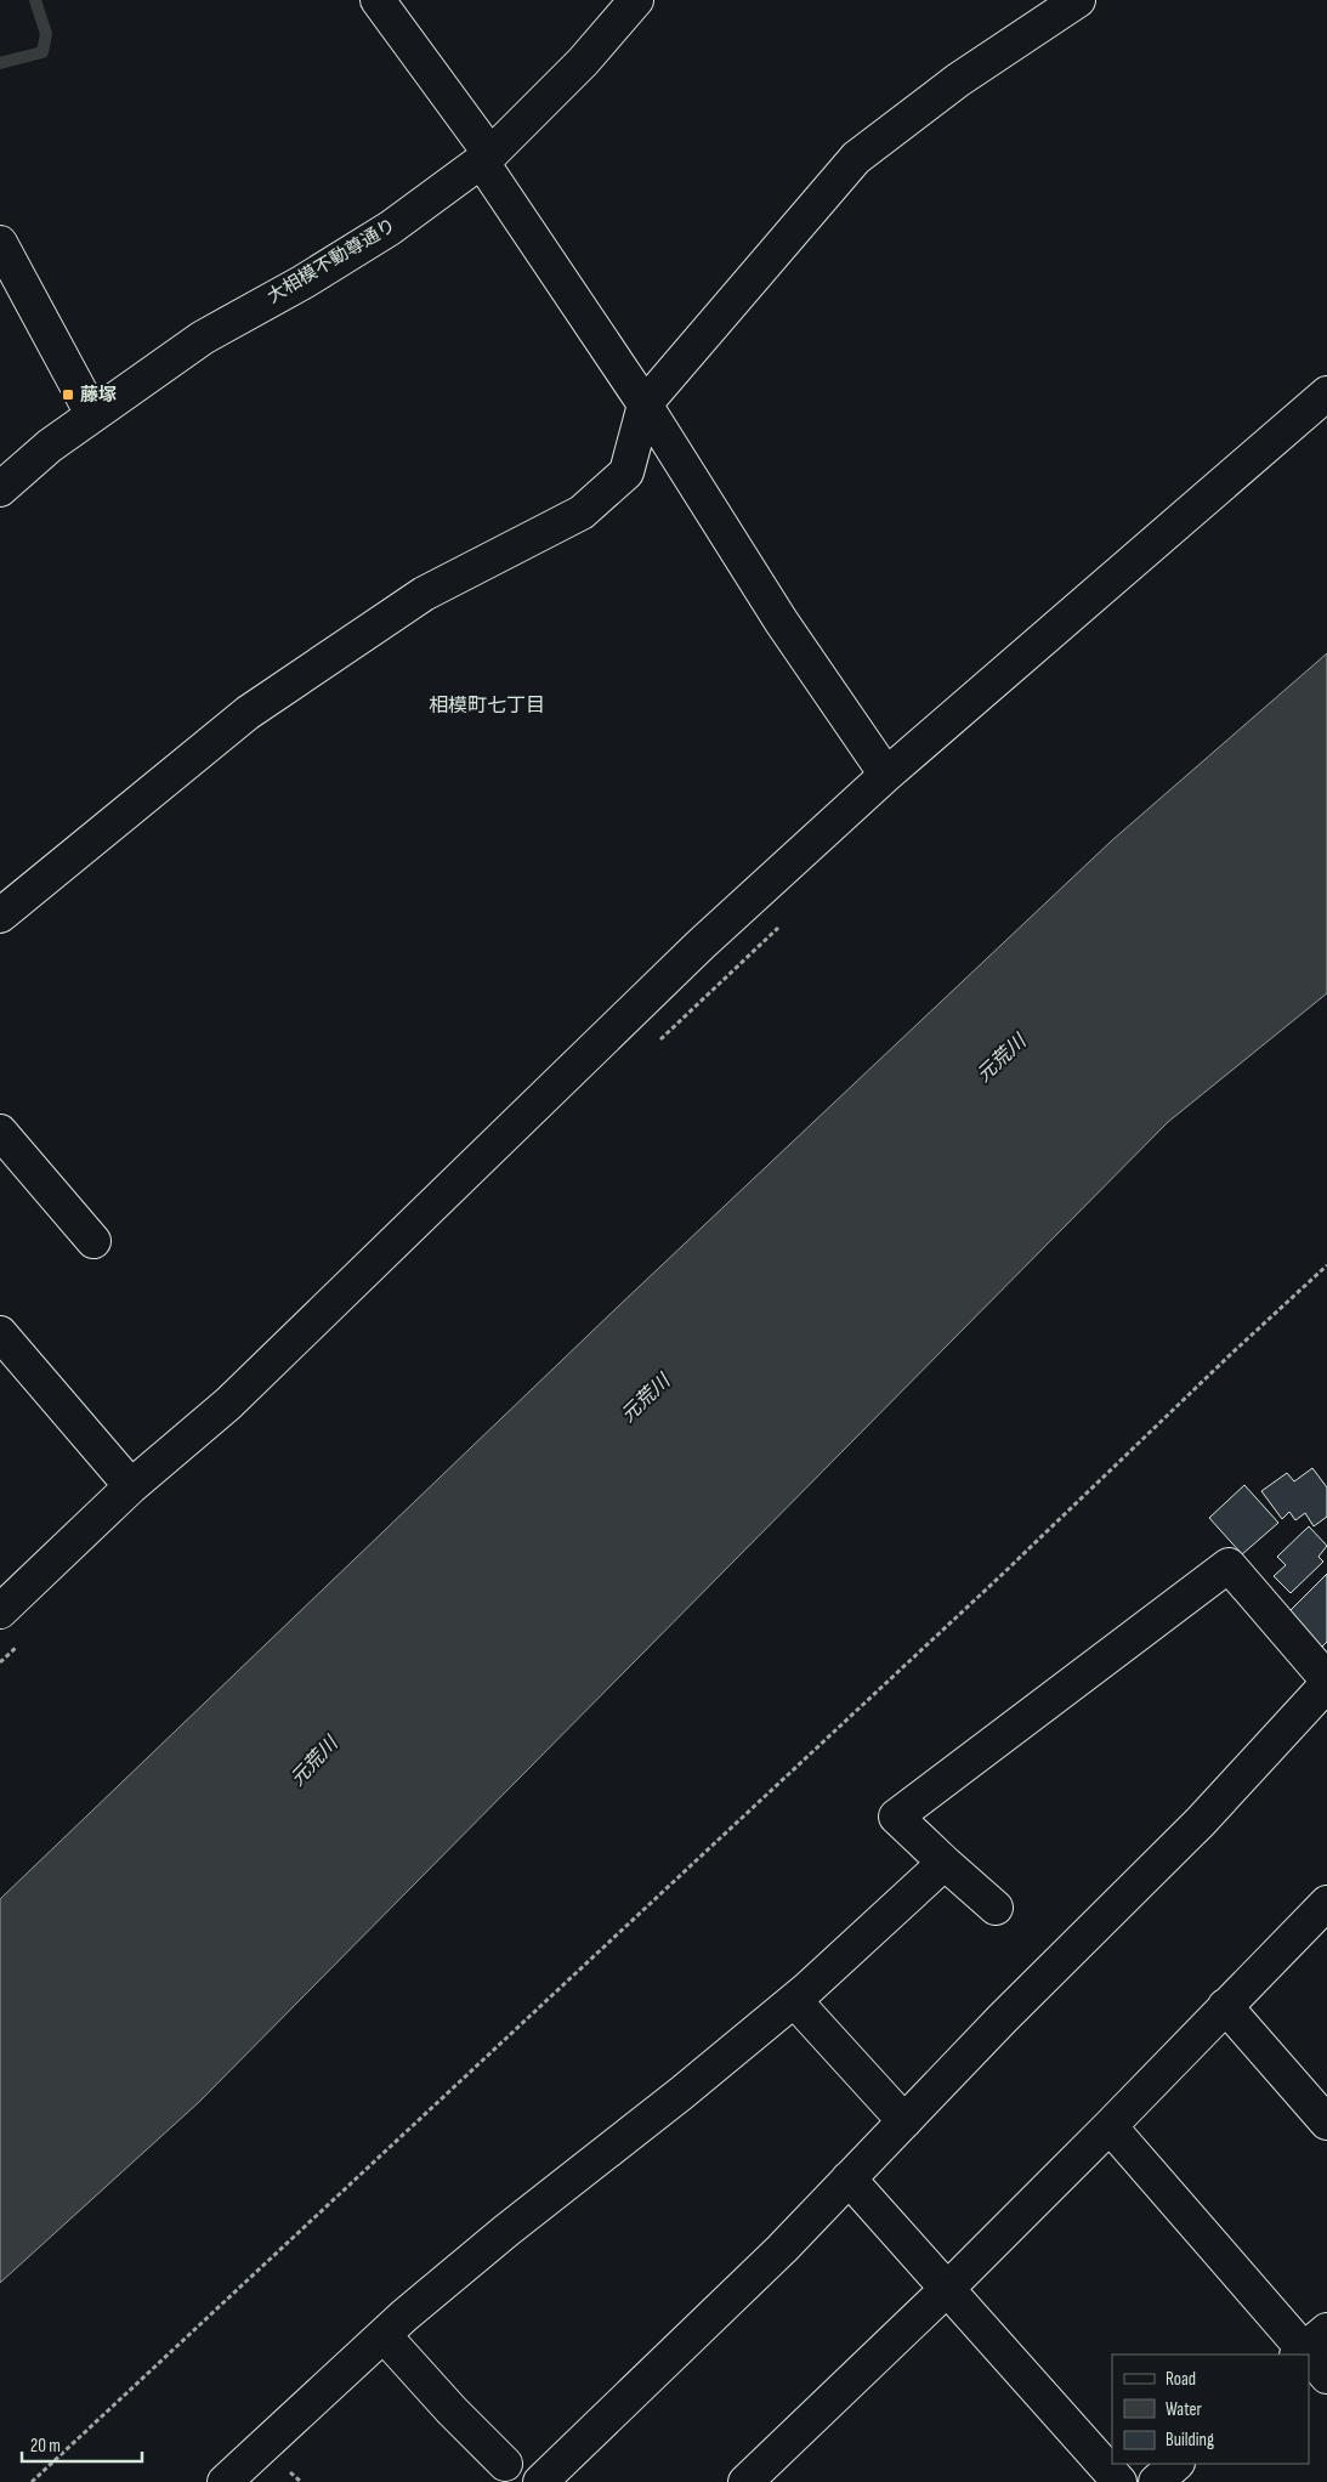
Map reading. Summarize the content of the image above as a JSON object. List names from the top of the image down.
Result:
{
  "streets": {
    "street": ["大相模不動尊通り"]
  },
  "districts": ["相模町七丁目"],
  "water": ["元荒川"],
  "places": {
    "transit": ["藤塚"]
  },
  "legend": ["Road", "Water", "Building"],
  "scale_bar": "20 m"
}
